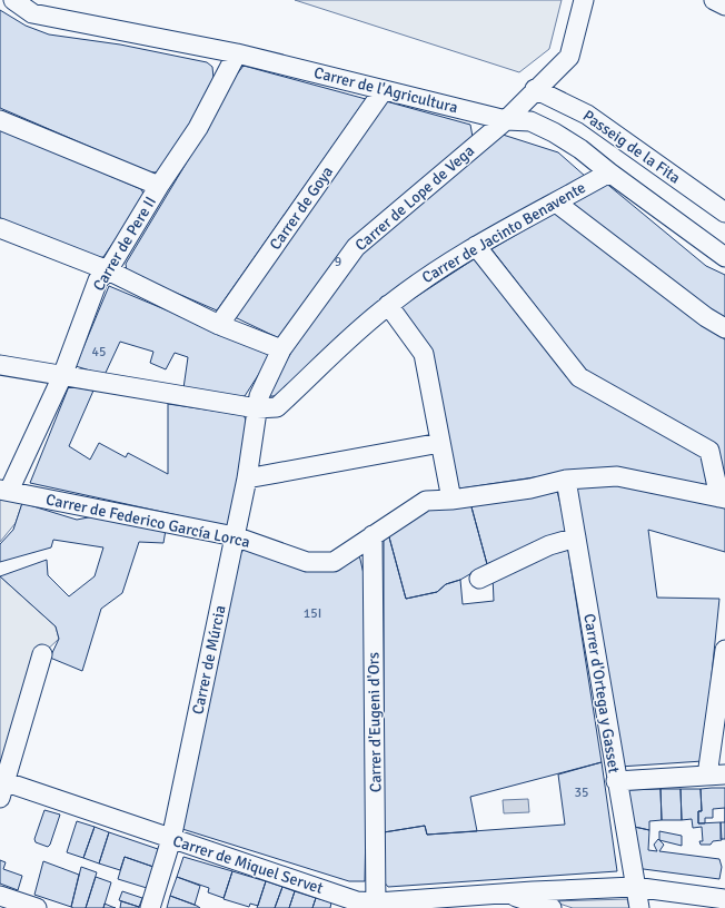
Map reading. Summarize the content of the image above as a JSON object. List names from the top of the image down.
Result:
{
  "streets": {
    "street": [
      "Carrer de l'Agricultura",
      "Passeig de la Fita",
      "Carrer de Lope de Vega",
      "Carrer de Goya",
      "Carrer de Jacinto Benavente",
      "Carrer de Pere II",
      "Carrer de Federico García Lorca",
      "Carrer de Múrcia",
      "Carrer d'Ortega y Gasset",
      "Carrer d'Eugeni d'Ors",
      "Carrer de Miquel Servet"
    ]
  },
  "crossings": [
    ["Carrer de l'Agricultura", "Carrer de Lope de Vega"],
    ["Carrer de l'Agricultura", "Carrer de Goya"],
    ["Carrer de l'Agricultura", "Carrer de Jacinto Benavente"],
    ["Carrer de l'Agricultura", "Carrer de Pere II"],
    ["Passeig de la Fita", "Carrer de Lope de Vega"],
    ["Carrer de Lope de Vega", "Carrer de Jacinto Benavente"],
    ["Carrer de Lope de Vega", "Carrer de Múrcia"],
    ["Carrer de Jacinto Benavente", "Carrer de Pere II"],
    ["Carrer de Jacinto Benavente", "Carrer de Múrcia"],
    ["Carrer de Pere II", "Carrer de Federico García Lorca"],
    ["Carrer de Federico García Lorca", "Carrer de Múrcia"],
    ["Carrer de Federico García Lorca", "Carrer d'Ortega y Gasset"],
    ["Carrer de Federico García Lorca", "Carrer d'Eugeni d'Ors"],
    ["Carrer de Múrcia", "Carrer de Miquel Servet"],
    ["Carrer d'Ortega y Gasset", "Carrer de Miquel Servet"],
    ["Carrer d'Eugeni d'Ors", "Carrer de Miquel Servet"]
  ],
  "house_numbers": [
    "9",
    "45",
    "15I",
    "35"
  ]
}
